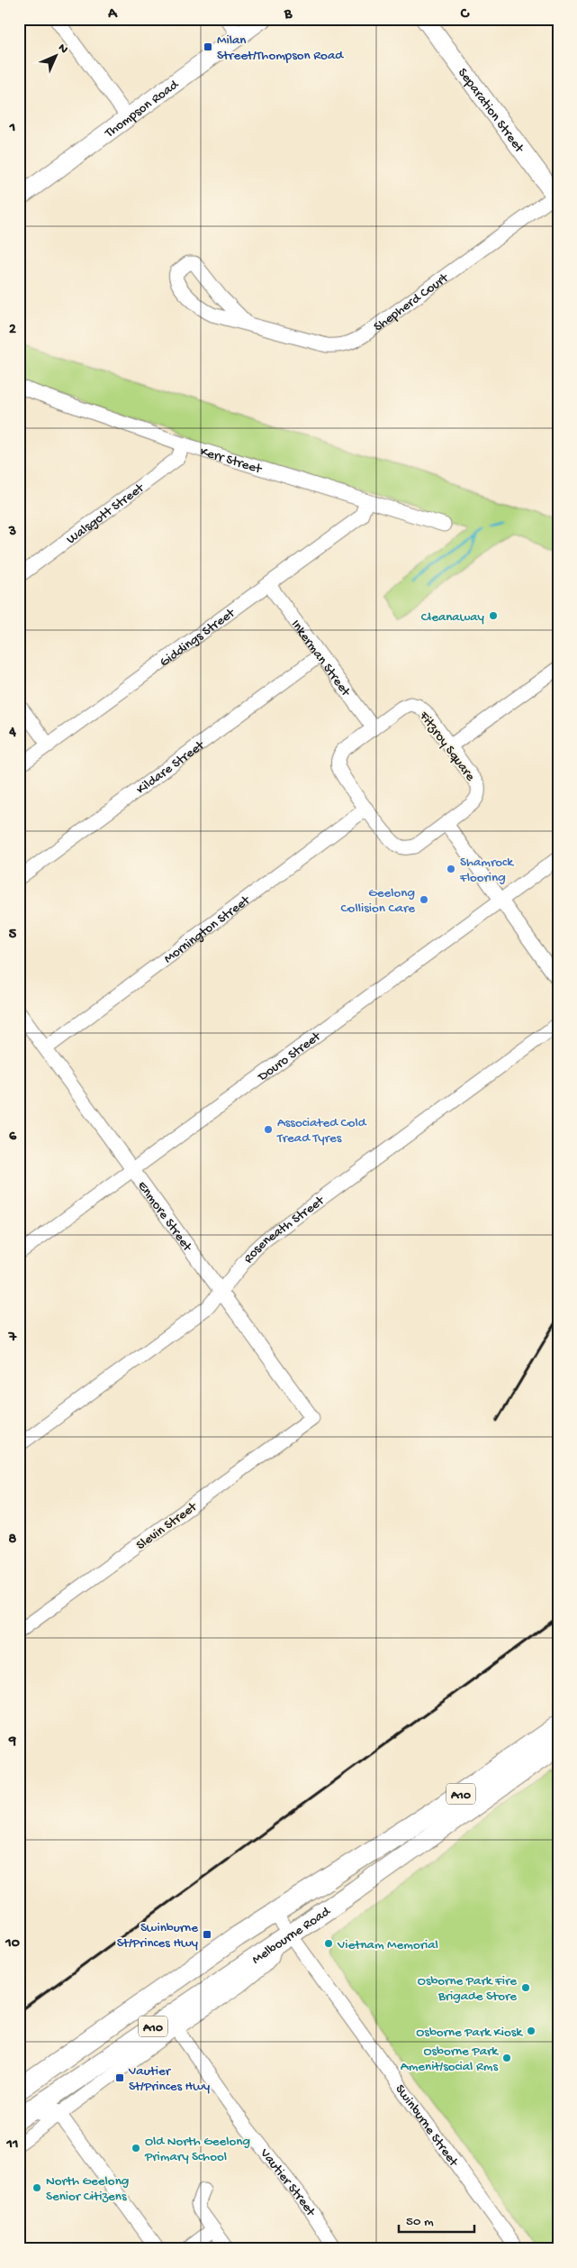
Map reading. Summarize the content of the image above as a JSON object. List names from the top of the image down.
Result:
{
  "streets": {
    "highway": ["A10", "Melbourne Road"],
    "main road": ["Thompson Road", "Separation Street"],
    "street": [
      "Shepherd Court",
      "Kerr Street",
      "Walsgott Street",
      "Giddings Street",
      "Inkerman Street",
      "Fitzroy Square",
      "Kildare Street",
      "Mornington Street",
      "Douro Street",
      "Enmore Street",
      "Roseneath Street",
      "Slevin Street",
      "Swinburne Street",
      "Vautier Street"
    ]
  },
  "crossings": [
    ["Separation Street", "Shepherd Court"],
    ["Kerr Street", "Walsgott Street"],
    ["Kerr Street", "Giddings Street"],
    ["Giddings Street", "Inkerman Street"],
    ["Inkerman Street", "Fitzroy Square"],
    ["Inkerman Street", "Kildare Street"],
    ["Inkerman Street", "Mornington Street"],
    ["Fitzroy Square", "Mornington Street"],
    ["Mornington Street", "Enmore Street"],
    ["Douro Street", "Enmore Street"],
    ["Enmore Street", "Roseneath Street"],
    ["Enmore Street", "Slevin Street"],
    ["Melbourne Road", "Swinburne Street"]
  ],
  "places": {
    "transit": ["Milan Street/Thompson Road", "Swinburne St/Princes Hwy", "Vautier St/Princes Hwy"],
    "other": [
      "Cleanaway",
      "Shamrock Flooring",
      "Geelong Collision Care",
      "Associated Cold Tread Tyres",
      "Vietnam Memorial",
      "Osborne Park Fire Brigade Store",
      "Osborne Park Kiosk",
      "Osborne Park Amenit/social Rms",
      "Old North Geelong Primary School",
      "North Geelong Senior Citizens"
    ]
  },
  "scale_bar": "50 m",
  "north": "top right",
  "grid": {
    "columns": ["A", "B", "C"],
    "rows": [
      "1",
      "2",
      "3",
      "4",
      "5",
      "6",
      "7",
      "8",
      "9",
      "10",
      "11"
    ]
  }
}
